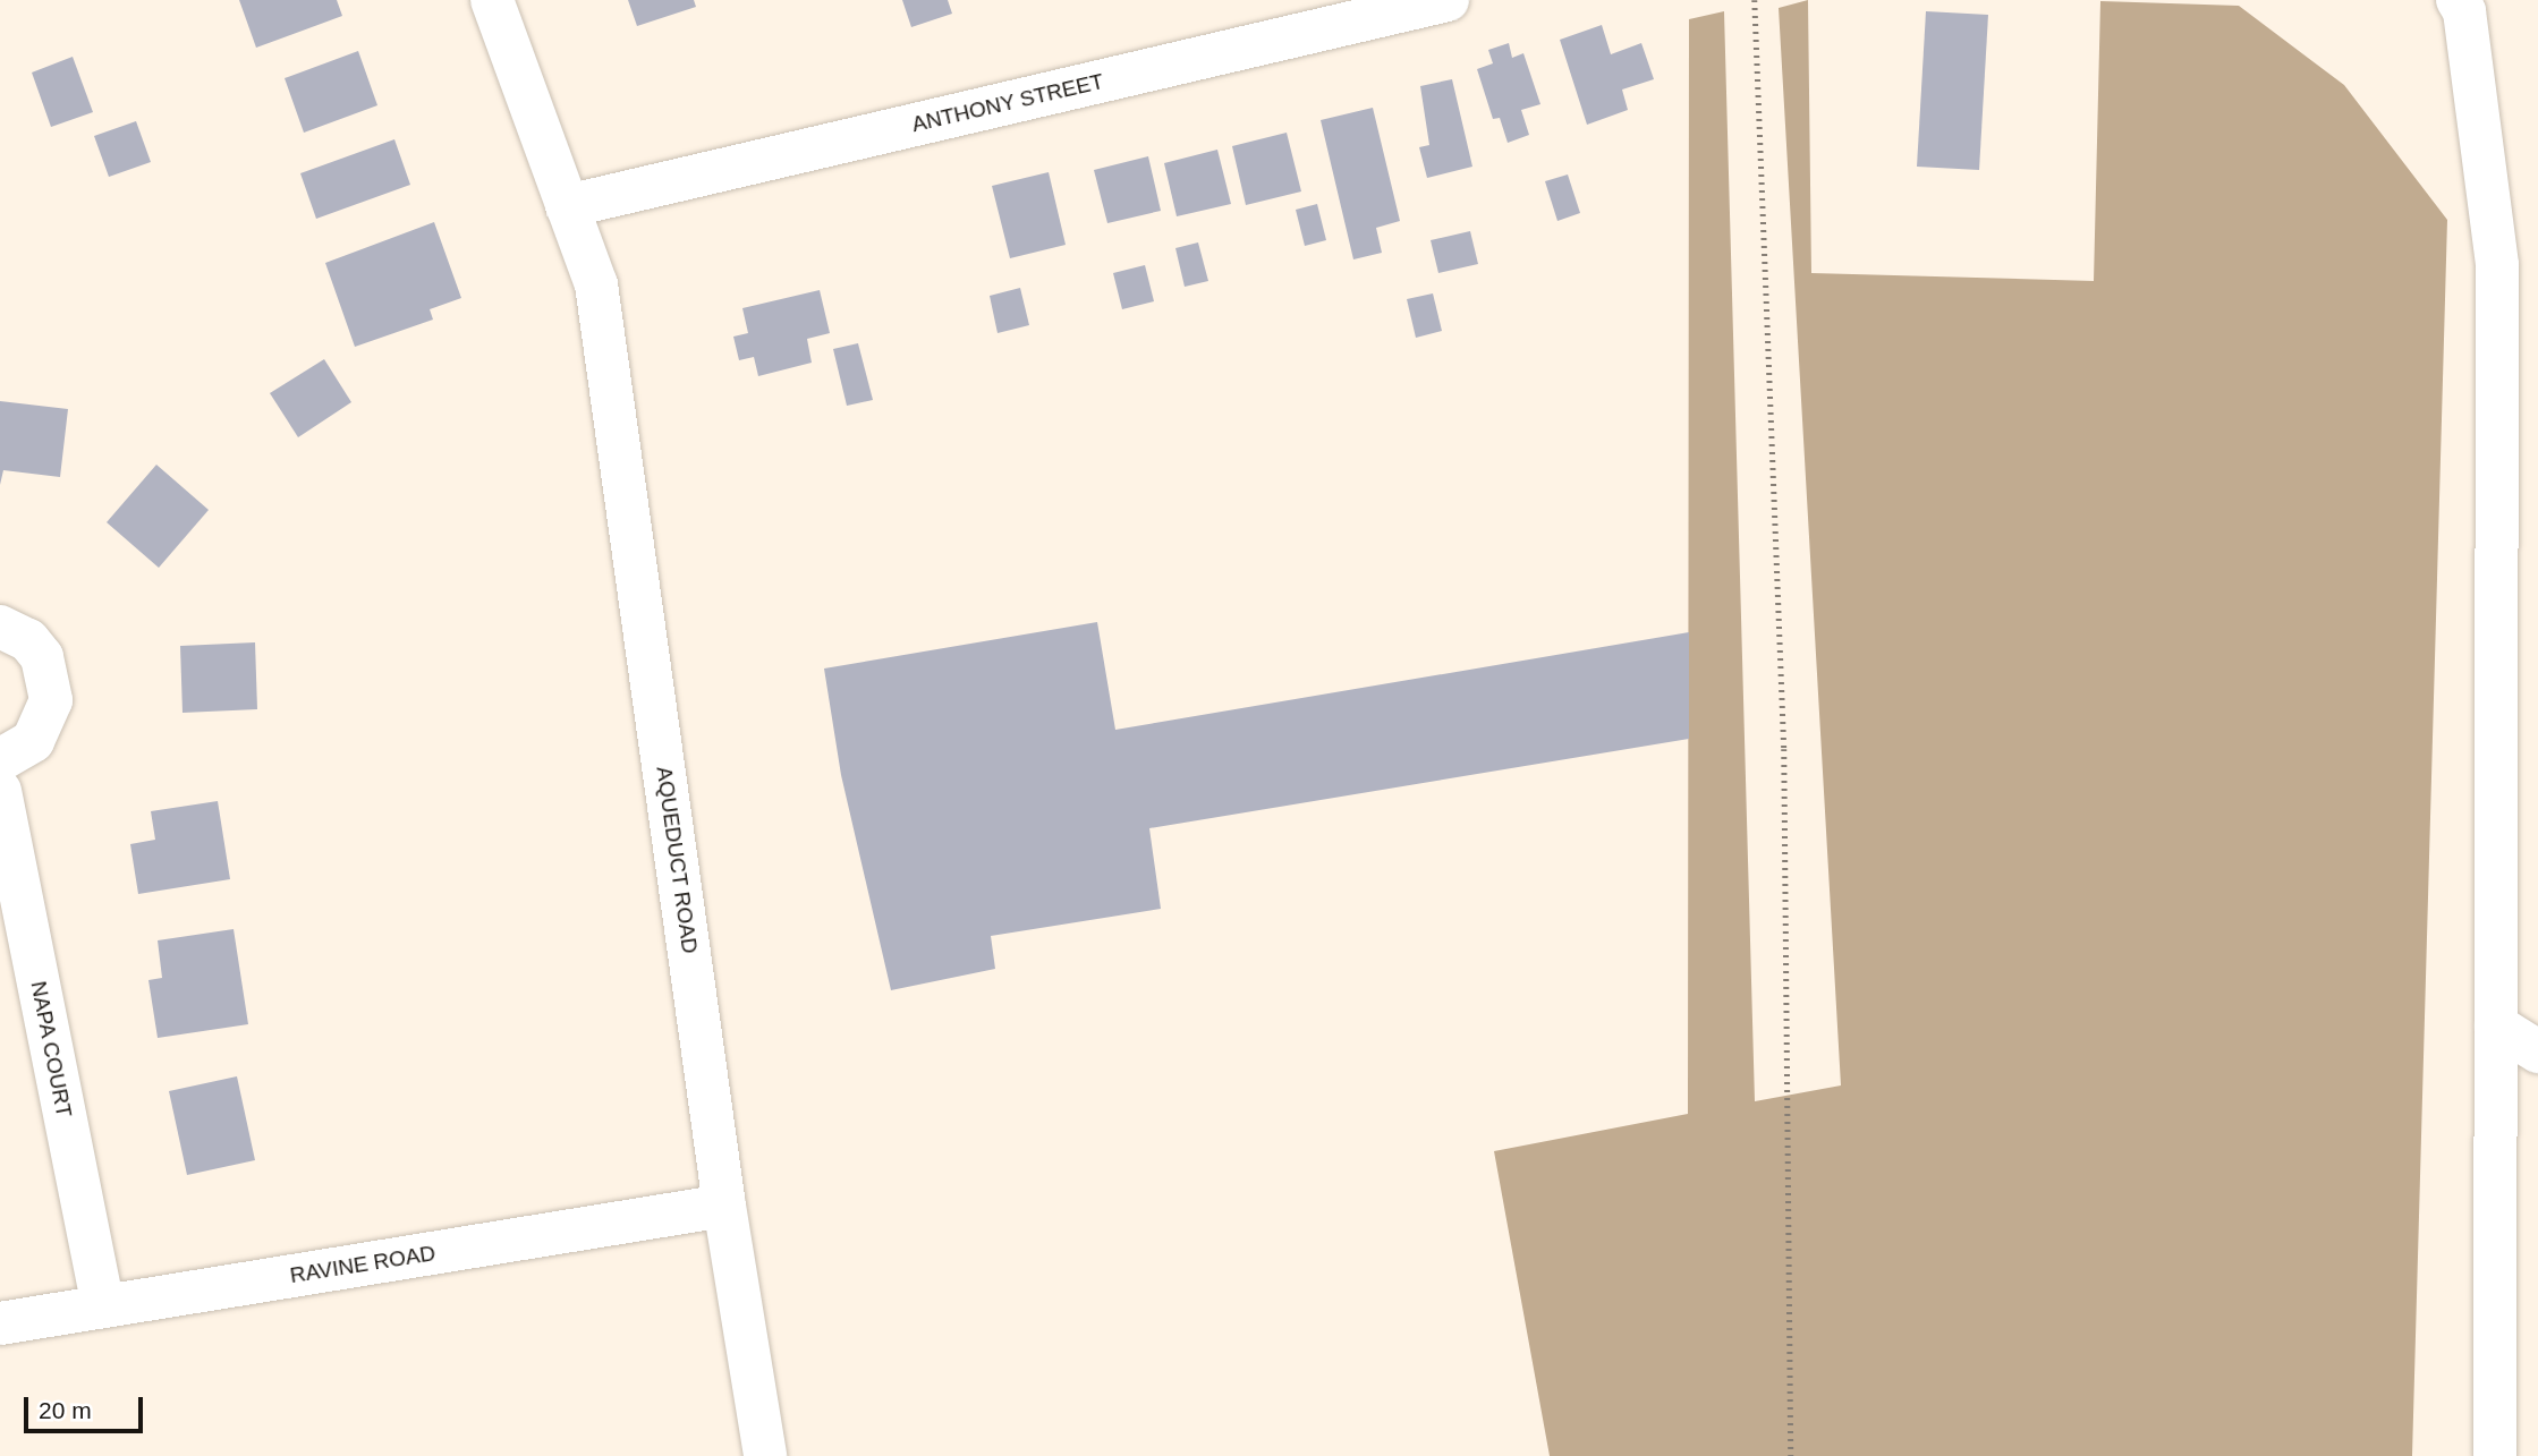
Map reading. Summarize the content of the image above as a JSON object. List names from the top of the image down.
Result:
{
  "streets": {
    "street": [
      "ANTHONY STREET",
      "AQUEDUCT ROAD",
      "NAPA COURT",
      "RAVINE ROAD"
    ]
  },
  "crossings": [
    ["ANTHONY STREET", "AQUEDUCT ROAD"],
    ["AQUEDUCT ROAD", "RAVINE ROAD"],
    ["NAPA COURT", "RAVINE ROAD"]
  ],
  "scale_bar": "20 m"
}
